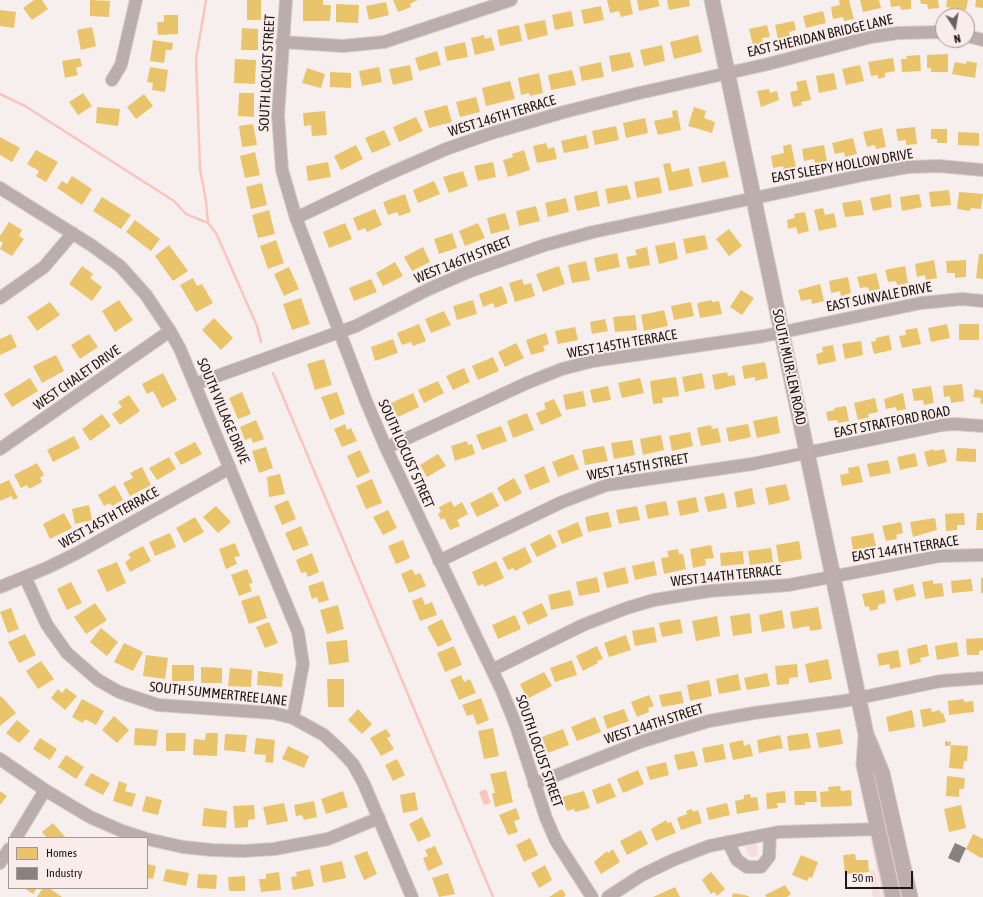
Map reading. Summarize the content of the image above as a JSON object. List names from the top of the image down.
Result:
{
  "streets": {
    "main road": ["SOUTH MUR-LEN ROAD"],
    "street": [
      "EAST SHERIDAN BRIDGE LANE",
      "SOUTH LOCUST STREET",
      "WEST 146TH TERRACE",
      "EAST SLEEPY HOLLOW DRIVE",
      "WEST 146TH STREET",
      "EAST SUNVALE DRIVE",
      "WEST 145TH TERRACE",
      "WEST CHALET DRIVE",
      "SOUTH VILLAGE DRIVE",
      "EAST STRATFORD ROAD",
      "WEST 145TH STREET",
      "EAST 144TH TERRACE",
      "WEST 144TH TERRACE",
      "SOUTH SUMMERTREE LANE",
      "WEST 144TH STREET"
    ]
  },
  "crossings": [
    ["EAST SHERIDAN BRIDGE LANE", "WEST 146TH TERRACE"],
    ["EAST SHERIDAN BRIDGE LANE", "SOUTH MUR-LEN ROAD"],
    ["SOUTH LOCUST STREET", "WEST 146TH TERRACE"],
    ["SOUTH LOCUST STREET", "WEST 146TH STREET"],
    ["SOUTH LOCUST STREET", "WEST 145TH TERRACE"],
    ["SOUTH LOCUST STREET", "WEST 145TH STREET"],
    ["SOUTH LOCUST STREET", "WEST 144TH TERRACE"],
    ["SOUTH LOCUST STREET", "WEST 144TH STREET"],
    ["WEST 146TH TERRACE", "SOUTH MUR-LEN ROAD"],
    ["EAST SLEEPY HOLLOW DRIVE", "WEST 146TH STREET"],
    ["EAST SLEEPY HOLLOW DRIVE", "SOUTH MUR-LEN ROAD"],
    ["WEST 146TH STREET", "SOUTH MUR-LEN ROAD"],
    ["WEST 146TH STREET", "SOUTH VILLAGE DRIVE"],
    ["EAST SUNVALE DRIVE", "WEST 145TH TERRACE"],
    ["EAST SUNVALE DRIVE", "SOUTH MUR-LEN ROAD"],
    ["WEST 145TH TERRACE", "SOUTH MUR-LEN ROAD"],
    ["WEST 145TH TERRACE", "SOUTH VILLAGE DRIVE"],
    ["WEST 145TH TERRACE", "SOUTH SUMMERTREE LANE"],
    ["SOUTH MUR-LEN ROAD", "EAST STRATFORD ROAD"],
    ["SOUTH MUR-LEN ROAD", "WEST 145TH STREET"],
    ["SOUTH MUR-LEN ROAD", "EAST 144TH TERRACE"],
    ["SOUTH MUR-LEN ROAD", "WEST 144TH TERRACE"],
    ["SOUTH MUR-LEN ROAD", "WEST 144TH STREET"],
    ["WEST CHALET DRIVE", "SOUTH VILLAGE DRIVE"],
    ["SOUTH VILLAGE DRIVE", "SOUTH SUMMERTREE LANE"],
    ["EAST STRATFORD ROAD", "WEST 145TH STREET"],
    ["EAST 144TH TERRACE", "WEST 144TH TERRACE"]
  ],
  "legend": ["Homes", "Industry"],
  "scale_bar": "50 m",
  "north": "bottom"
}
